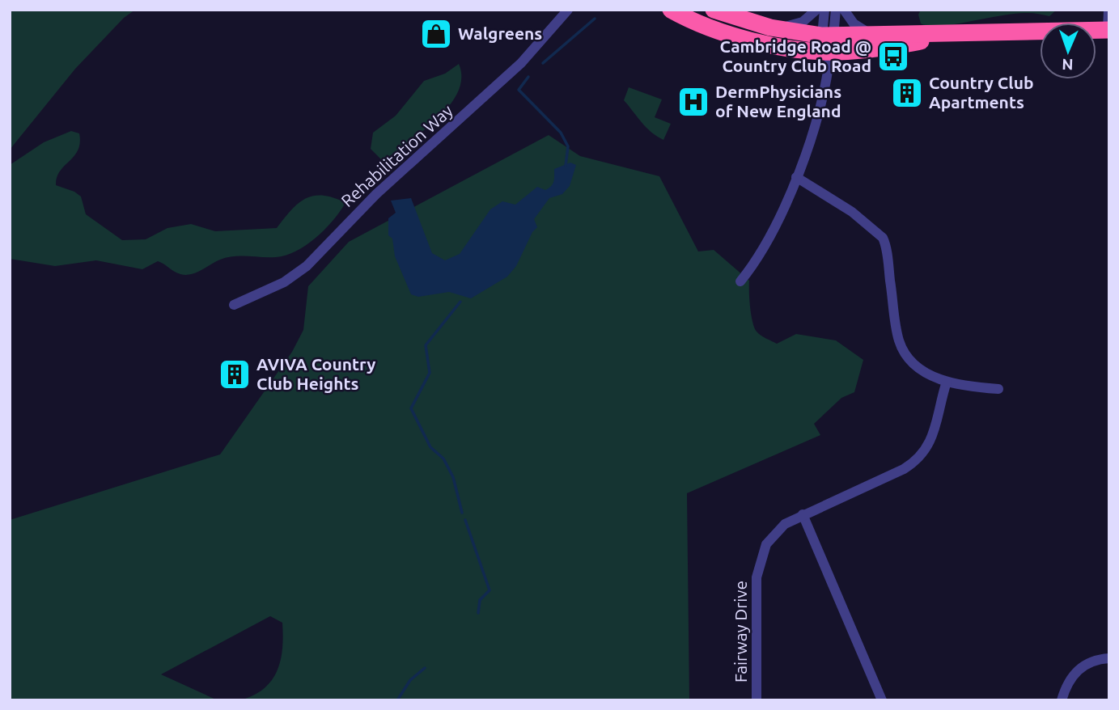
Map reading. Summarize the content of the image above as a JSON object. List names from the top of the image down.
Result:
{
  "streets": {
    "street": ["Rehabilitation Way", "Fairway Drive"]
  },
  "places": {
    "shop": ["Walgreens"],
    "bus stop": ["Cambridge Road @ Country Club Road"],
    "building": ["Country Club Apartments", "AVIVA Country Club Heights"],
    "hospital": ["DermPhysicians of New England"]
  },
  "north": "bottom"
}
